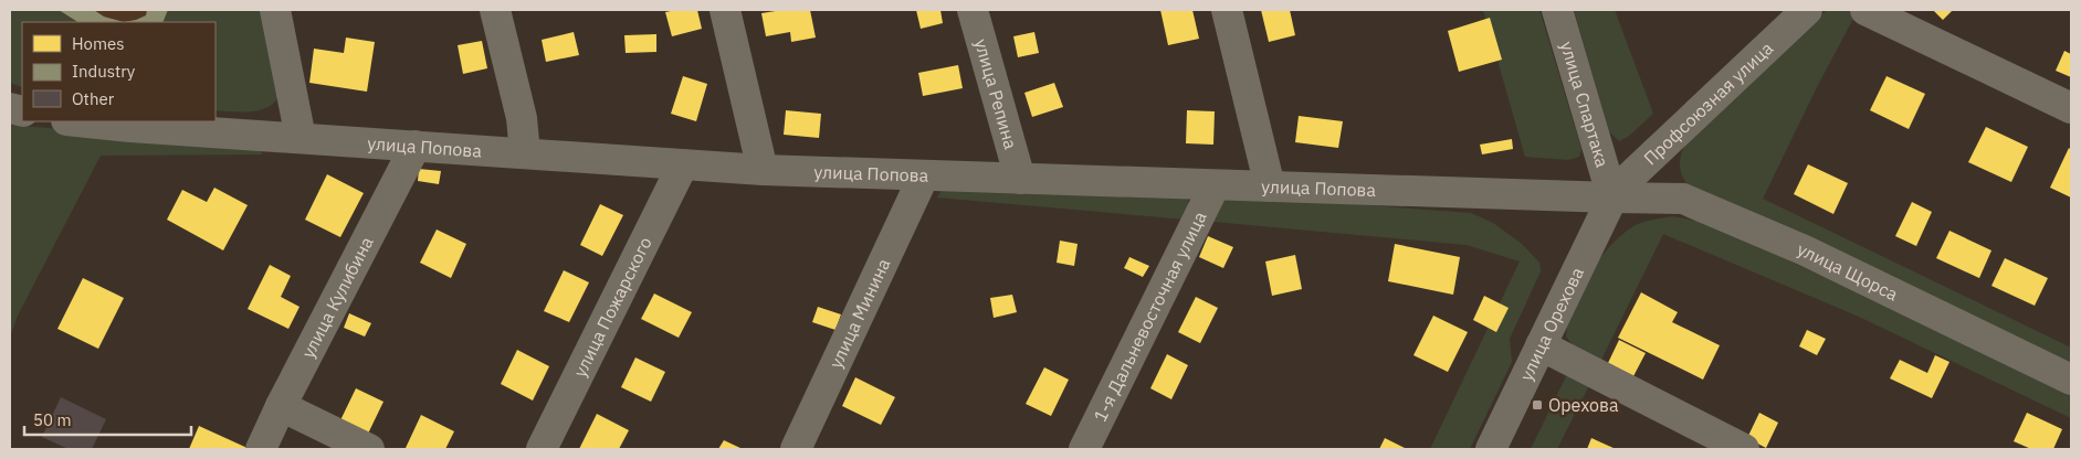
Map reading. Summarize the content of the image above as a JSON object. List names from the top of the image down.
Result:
{
  "streets": {
    "street": [
      "улица Репина",
      "Профсоюзная улица",
      "улица Спартака",
      "улица Попова",
      "улица Щорса",
      "улица Кулибина",
      "улица Пожарского",
      "улица Минина",
      "1-я Дальневосточная улица",
      "улица Орехова"
    ]
  },
  "crossings": [
    ["улица Репина", "улица Попова"],
    ["Профсоюзная улица", "улица Спартака"],
    ["Профсоюзная улица", "улица Попова"],
    ["Профсоюзная улица", "улица Щорса"],
    ["Профсоюзная улица", "улица Орехова"],
    ["улица Спартака", "улица Попова"],
    ["улица Спартака", "улица Щорса"],
    ["улица Спартака", "улица Орехова"],
    ["улица Попова", "улица Щорса"],
    ["улица Попова", "улица Кулибина"],
    ["улица Попова", "улица Пожарского"],
    ["улица Попова", "улица Минина"],
    ["улица Попова", "1-я Дальневосточная улица"],
    ["улица Попова", "улица Орехова"],
    ["улица Щорса", "улица Орехова"]
  ],
  "places": {
    "transit": ["Орехова"]
  },
  "legend": ["Homes", "Industry", "Other"],
  "scale_bar": "50 m"
}
